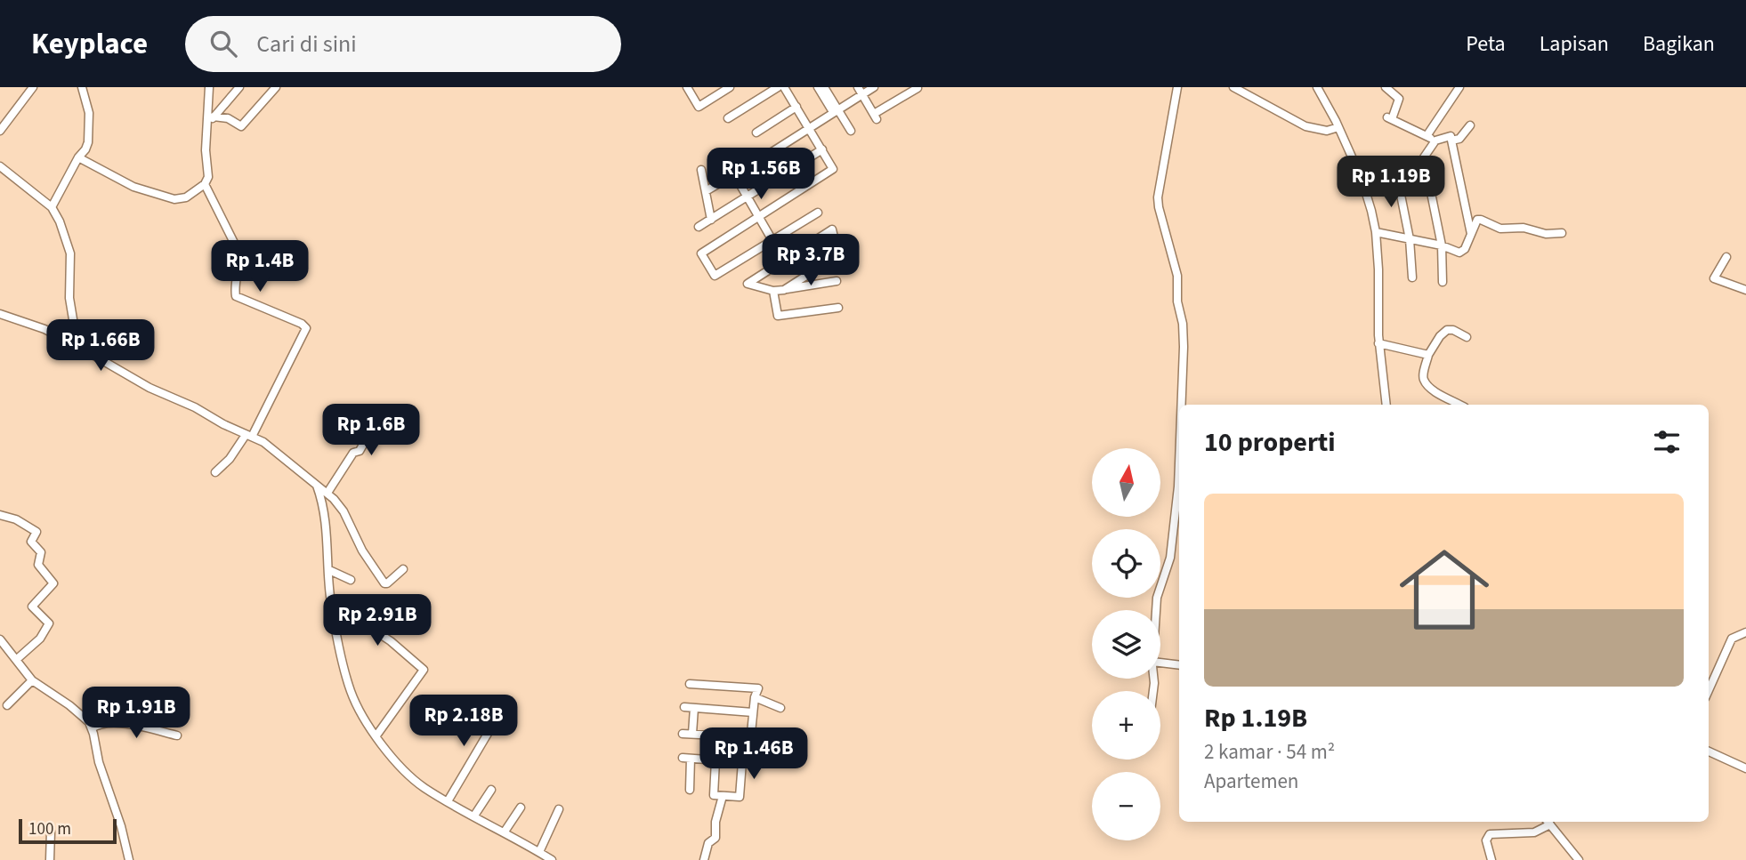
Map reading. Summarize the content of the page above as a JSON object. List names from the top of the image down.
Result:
{
  "scale_bar": "100 m",
  "north": "top",
  "page": {
    "header": "Keyplace",
    "search": "Cari di sini",
    "nav": ["Peta", "Lapisan", "Bagikan"],
    "price": [
      "Rp 1.56B",
      "Rp 1.19B",
      "Rp 3.7B",
      "Rp 1.4B",
      "Rp 1.66B",
      "Rp 1.6B",
      "Rp 2.91B",
      "Rp 1.91B",
      "Rp 2.18B",
      "Rp 1.46B"
    ],
    "heading": "10 properti",
    "map_buttons": ["+", "−"],
    "list": [
      {
        "name": "Rp 1.19B",
        "note": "2 kamar · 54 m² · Apartemen"
      }
    ],
    "scale": "100 m"
  }
}
